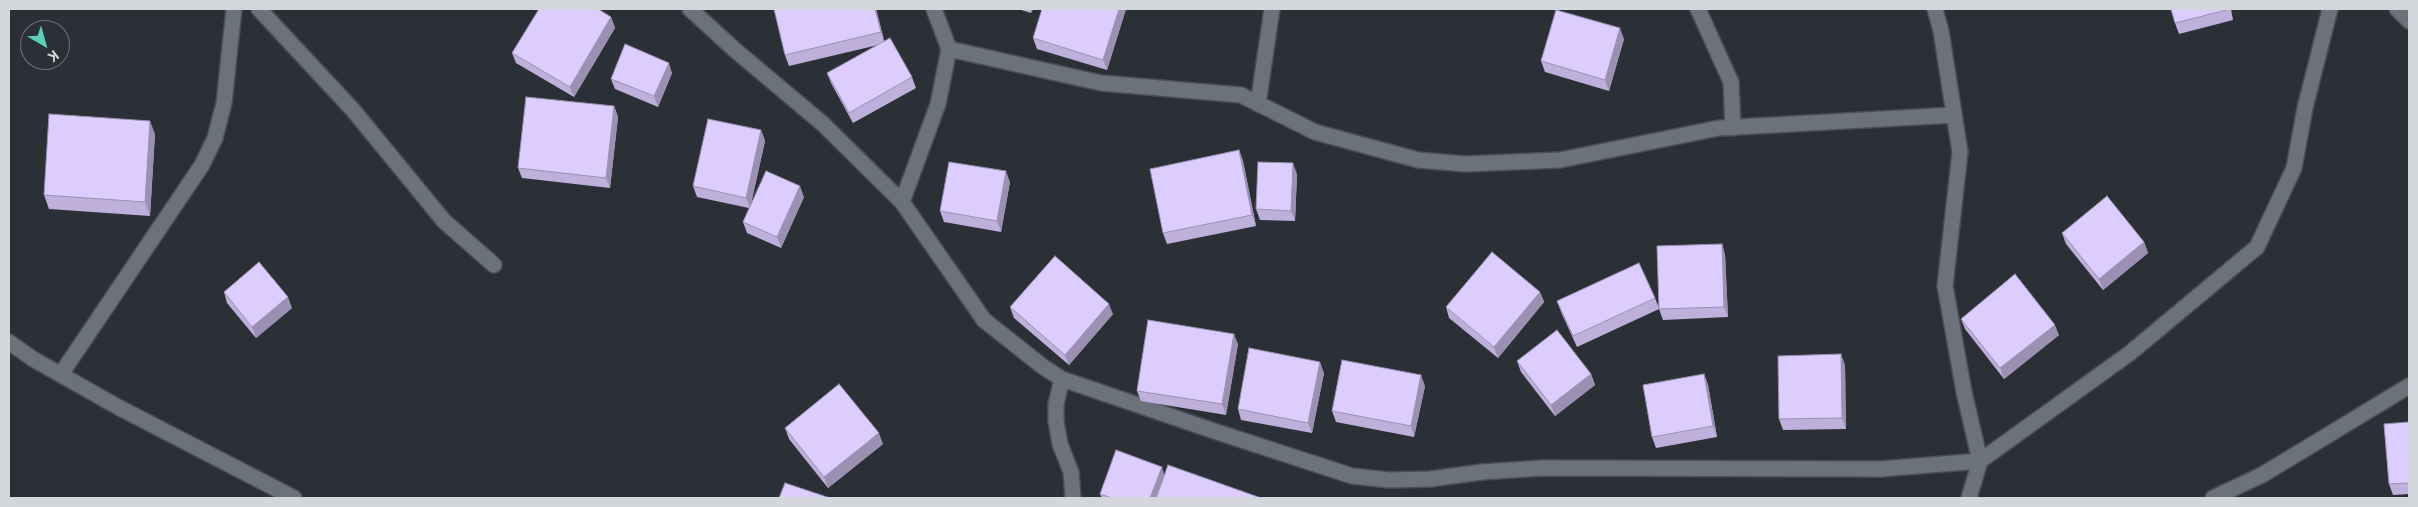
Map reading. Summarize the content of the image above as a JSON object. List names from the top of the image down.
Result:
{
  "north": "bottom right"
}
